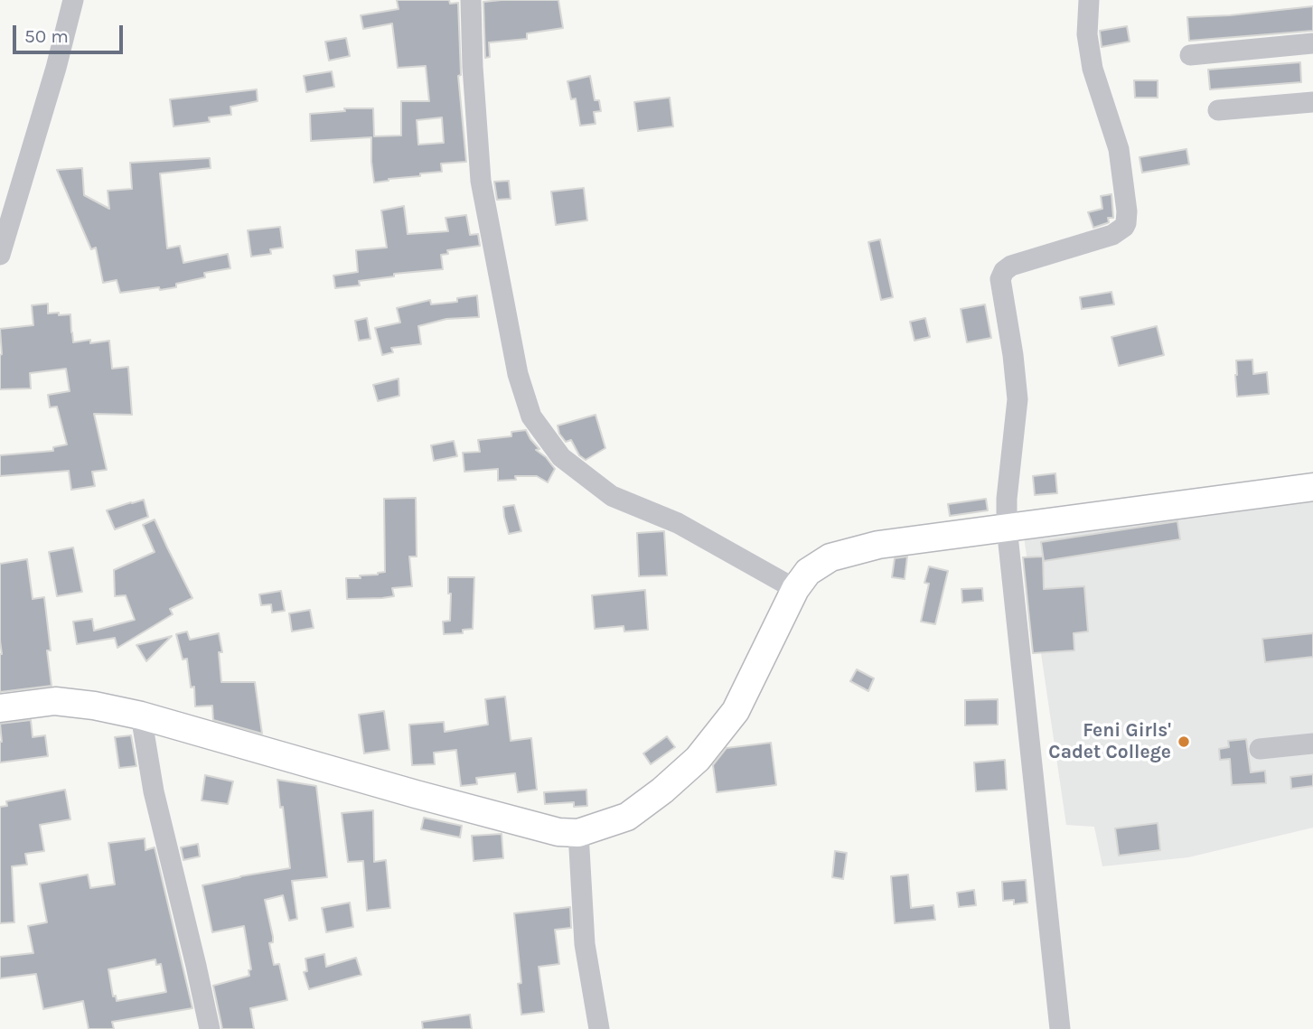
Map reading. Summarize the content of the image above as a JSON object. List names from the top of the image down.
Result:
{
  "places": ["Feni Girls' Cadet College"],
  "scale_bar": "50 m"
}
